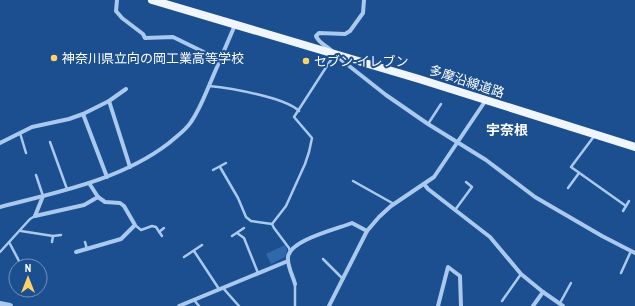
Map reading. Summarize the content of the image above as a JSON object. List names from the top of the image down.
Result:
{
  "streets": {
    "main road": ["多摩沿線道路"]
  },
  "districts": ["宇奈根"],
  "places": ["神奈川県立向の岡工業高等学校", "セブン-イレブン"],
  "north": "top"
}
